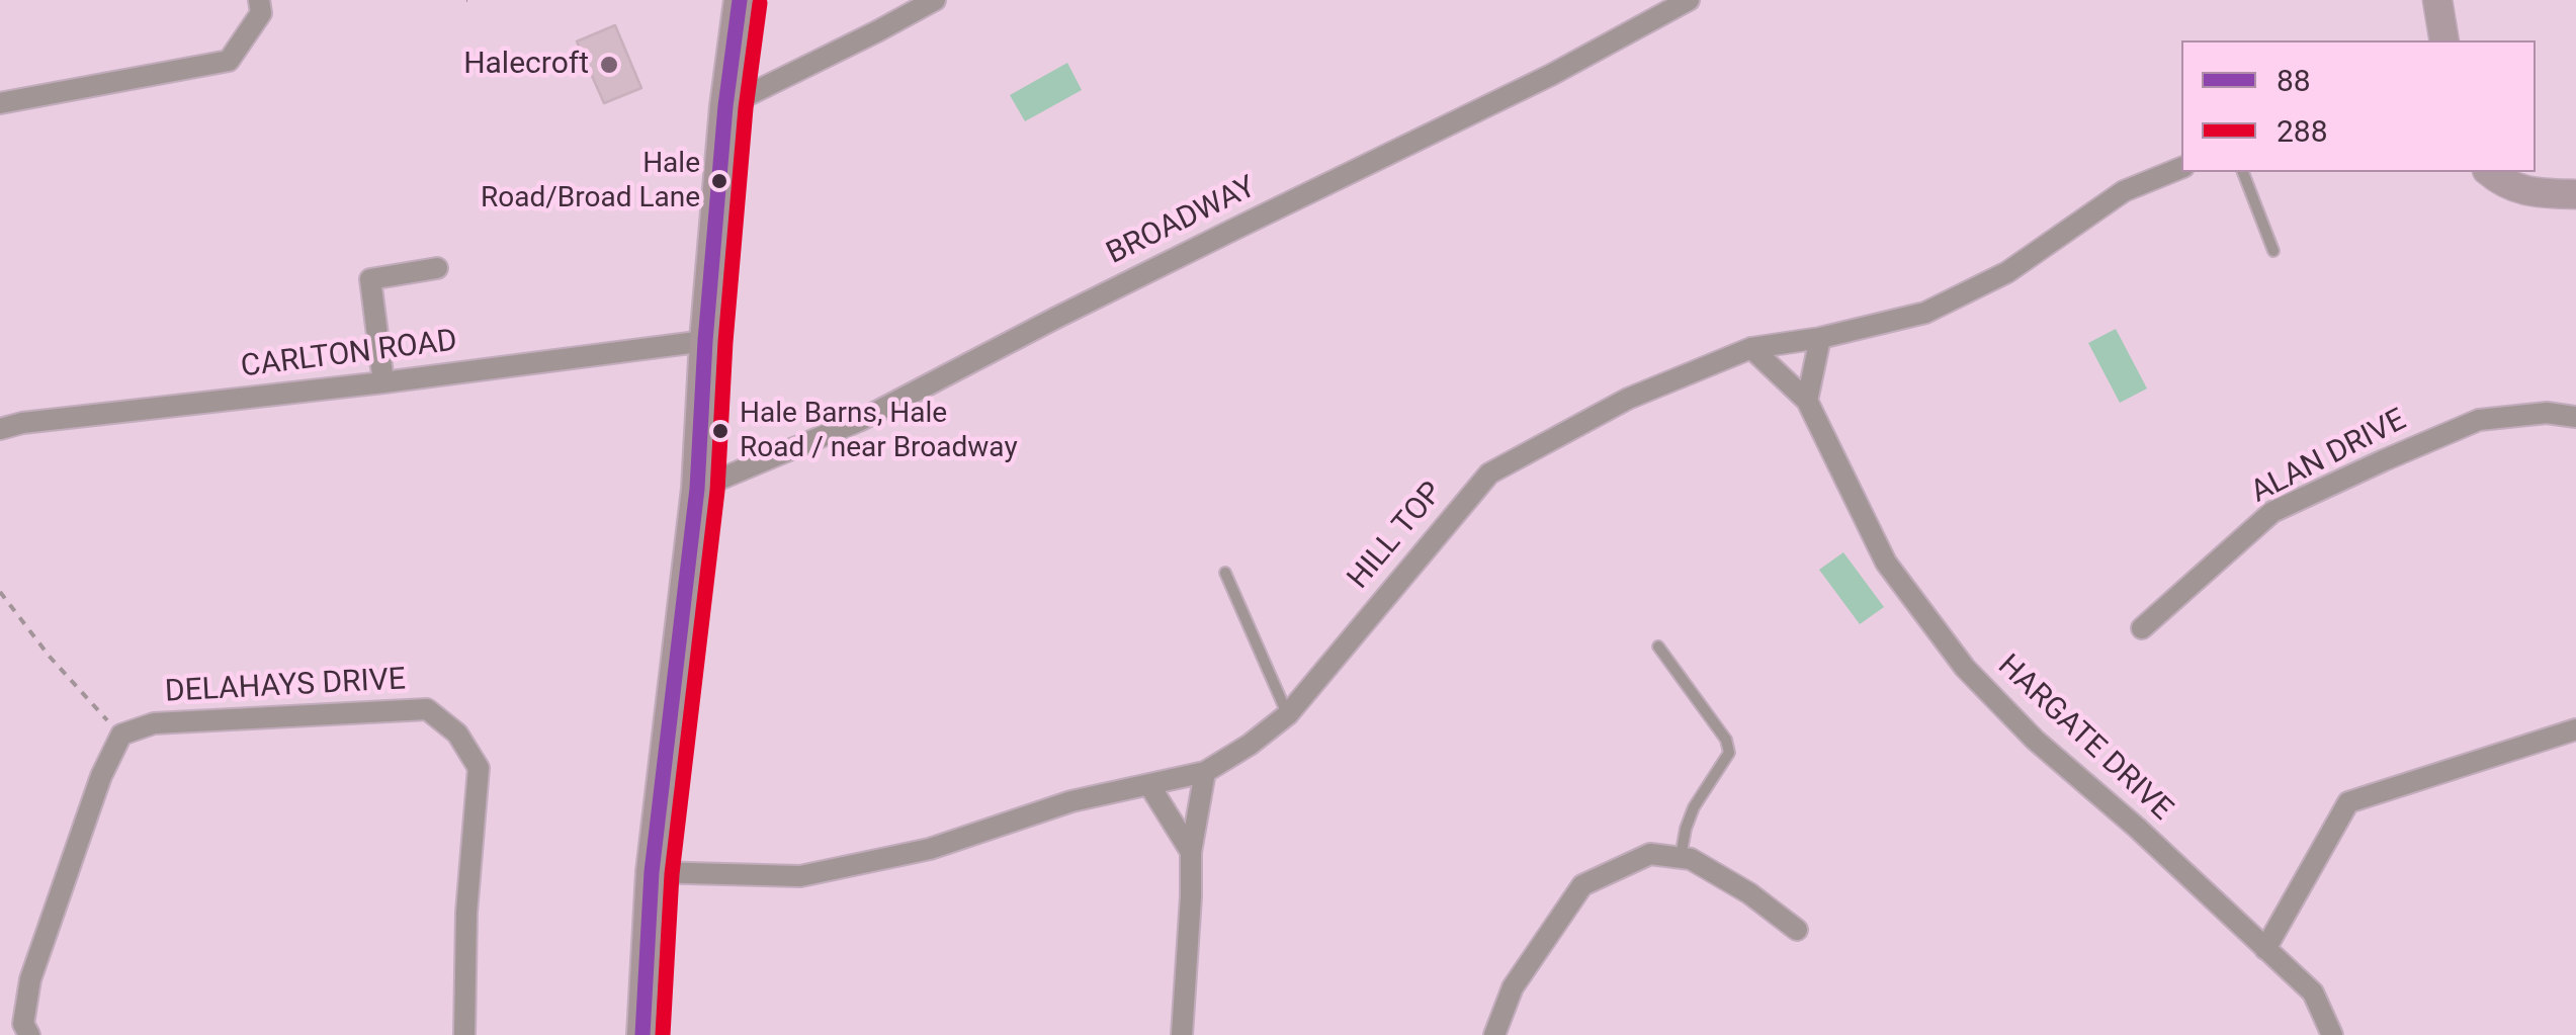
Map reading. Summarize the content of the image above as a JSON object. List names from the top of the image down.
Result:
{
  "streets": {
    "street": [
      "BROADWAY",
      "CARLTON ROAD",
      "ALAN DRIVE",
      "HILL TOP",
      "DELAHAYS DRIVE",
      "HARGATE DRIVE"
    ]
  },
  "crossings": [
    ["HILL TOP", "HARGATE DRIVE"]
  ],
  "places": ["Halecroft", "Hale Road/Broad Lane", "Hale Barns, Hale Road / near Broadway"],
  "lines": ["transit line 88", "transit line 288"],
  "legend": ["88", "288"]
}
